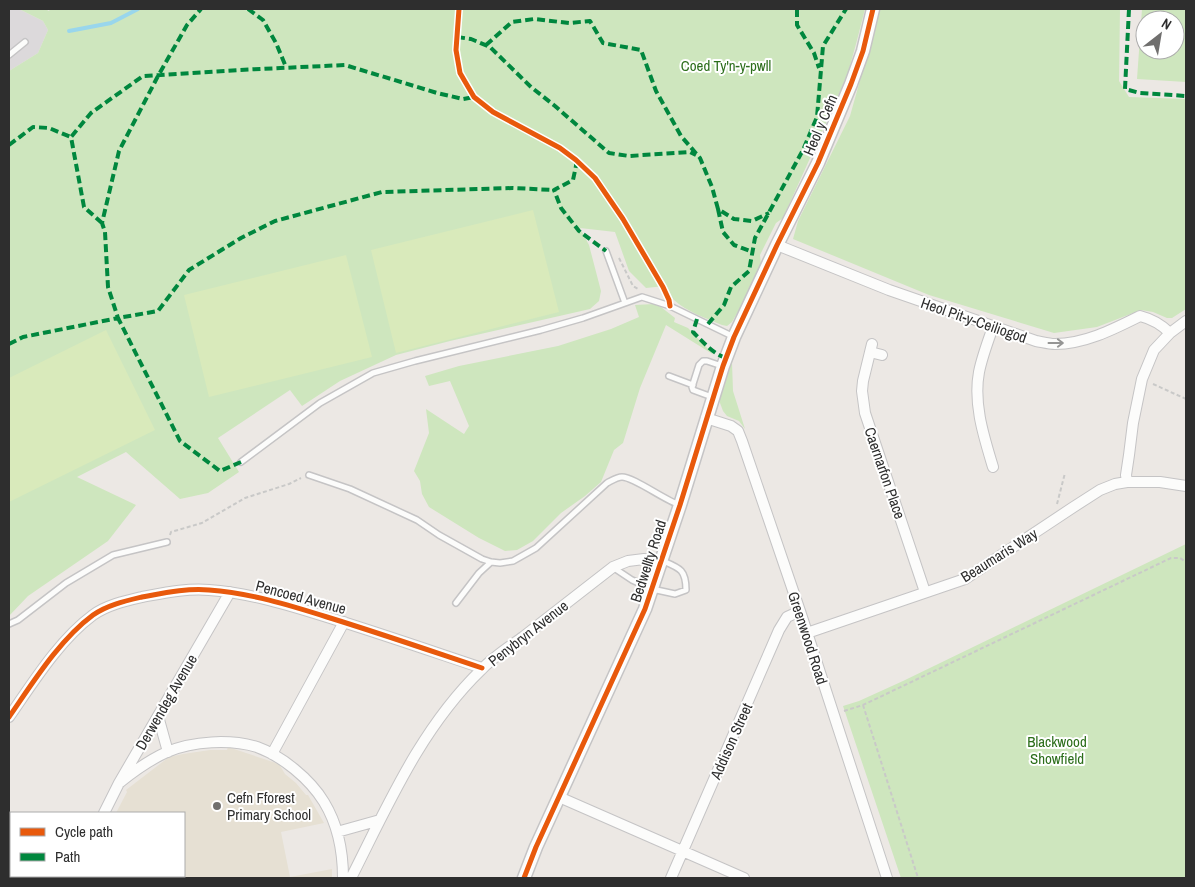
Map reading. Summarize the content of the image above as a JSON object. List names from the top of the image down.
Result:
{
  "streets": {
    "street": [
      "Heol y Cefn",
      "Heol Pit-y-Ceiliogod",
      "Caernarfon Place",
      "Beaumaris Way",
      "Bedwellty Road",
      "Pencoed Avenue",
      "Penybryn Avenue",
      "Greenwood Road",
      "Derwendeg Avenue",
      "Addison Street"
    ]
  },
  "crossings": [
    ["Heol y Cefn", "Heol Pit-y-Ceiliogod"],
    ["Heol y Cefn", "Bedwellty Road"],
    ["Heol Pit-y-Ceiliogod", "Bedwellty Road"],
    ["Caernarfon Place", "Beaumaris Way"],
    ["Beaumaris Way", "Greenwood Road"],
    ["Bedwellty Road", "Penybryn Avenue"],
    ["Bedwellty Road", "Greenwood Road"],
    ["Pencoed Avenue", "Penybryn Avenue"],
    ["Pencoed Avenue", "Derwendeg Avenue"],
    ["Greenwood Road", "Addison Street"]
  ],
  "one_way": ["Heol Pit-y-Ceiliogod"],
  "parks": ["Coed Ty'n-y-pwll", "Blackwood Showfield"],
  "places": ["Cefn Fforest Primary School"],
  "legend": ["Cycle path", "Path"],
  "north": "top right"
}
